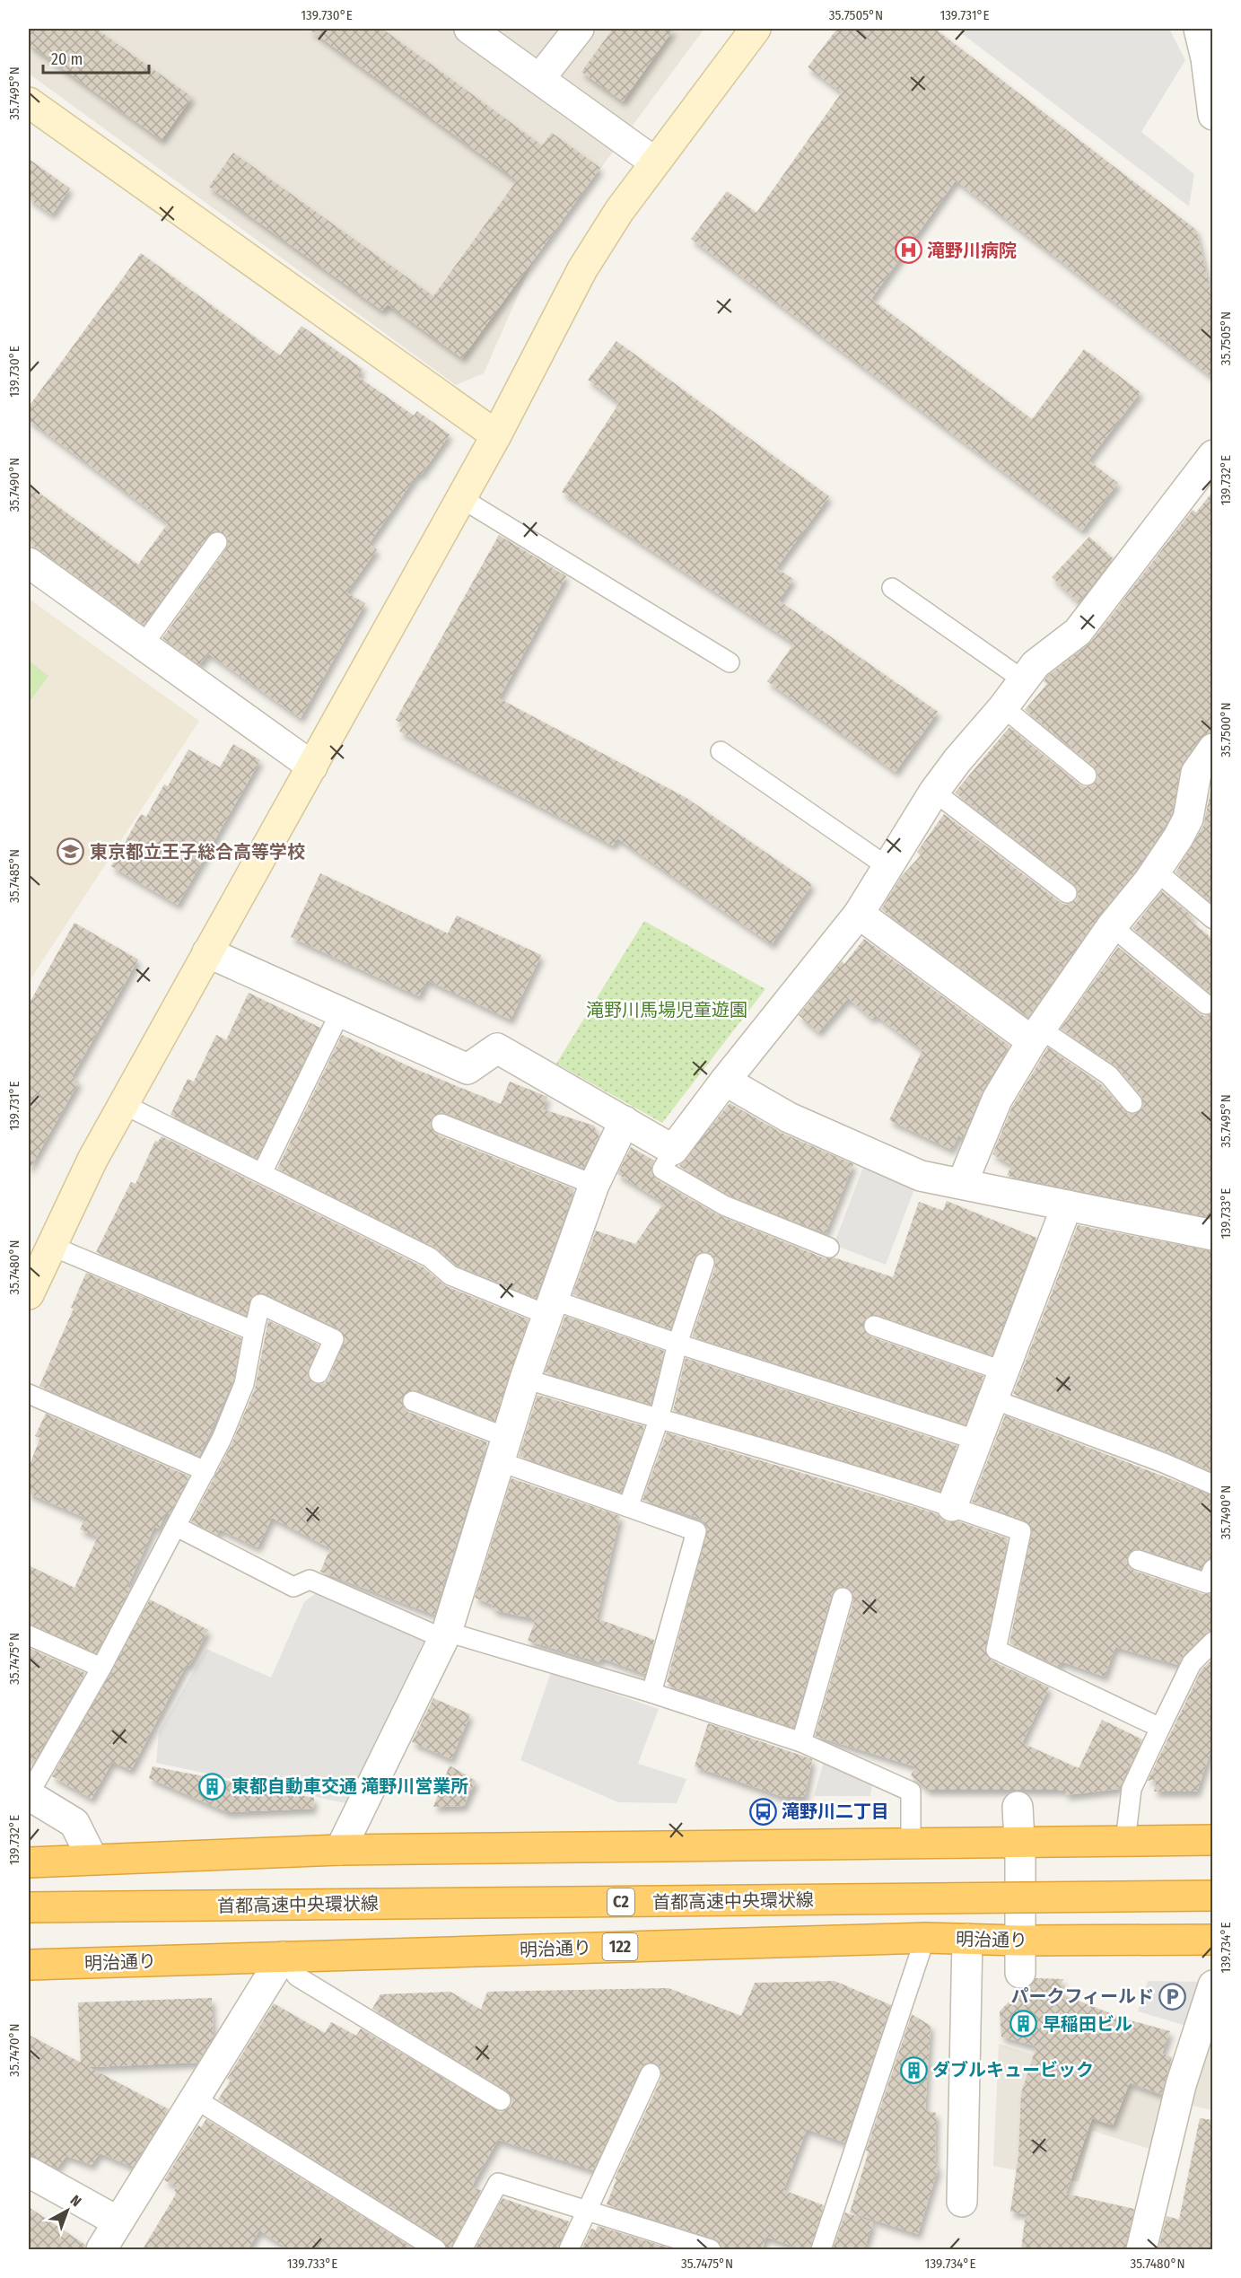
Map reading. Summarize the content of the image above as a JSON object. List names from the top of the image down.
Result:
{
  "streets": {
    "highway": [
      "首都高速中央環状線",
      "C2",
      "明治通り",
      "122"
    ]
  },
  "parks": ["滝野川馬場児童遊園"],
  "places": {
    "hospital": ["滝野川病院"],
    "school or university": ["東京都立王子総合高等学校"],
    "building": ["東都自動車交通 滝野川営業所", "早稲田ビル", "ダブルキュービック"],
    "bus stop": ["滝野川二丁目"],
    "parking": ["パークフィールド"]
  },
  "scale_bar": "20 m",
  "north": "top right",
  "coordinates": [
    "139.730°E",
    "35.7505°N",
    "139.731°E",
    "35.7495°N",
    "139.732°E",
    "35.7490°N",
    "35.7500°N",
    "35.7485°N",
    "139.733°E",
    "35.7480°N",
    "35.7475°N",
    "139.734°E",
    "35.7470°N"
  ]
}
